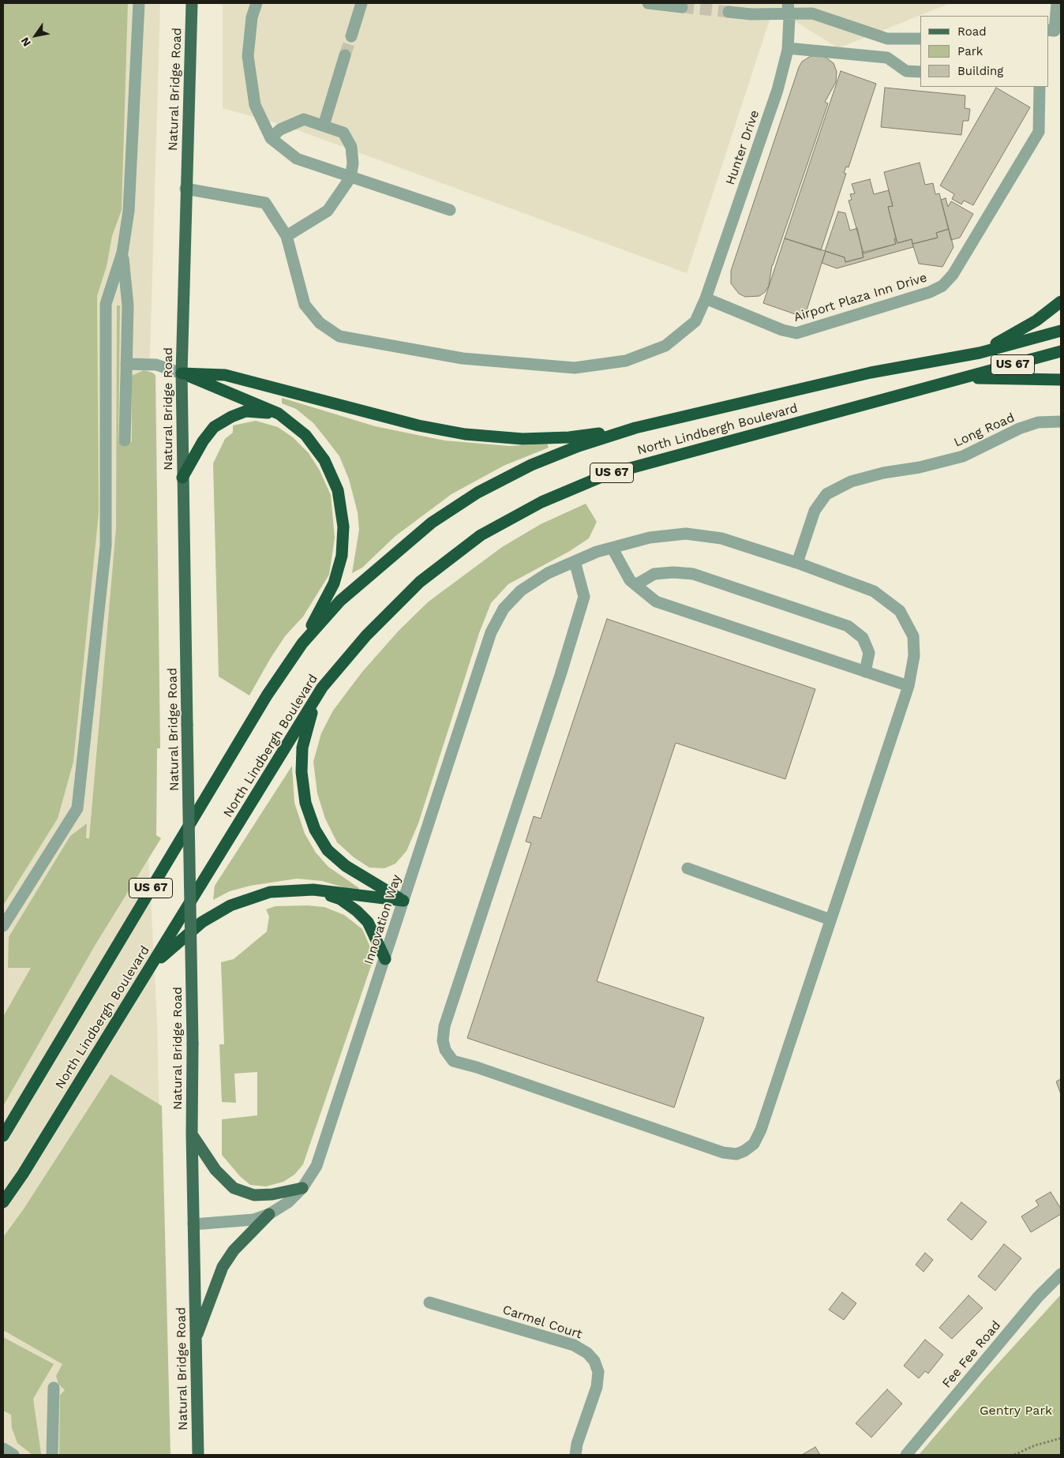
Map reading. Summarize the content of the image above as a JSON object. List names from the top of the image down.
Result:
{
  "streets": {
    "highway": ["US 67", "North Lindbergh Boulevard"],
    "main road": ["Natural Bridge Road"],
    "street": [
      "Hunter Drive",
      "Airport Plaza Inn Drive",
      "Long Road",
      "Innovation Way",
      "Carmel Court",
      "Fee Fee Road"
    ]
  },
  "crossings": [
    ["Natural Bridge Road", "Hunter Drive"],
    ["Natural Bridge Road", "Innovation Way"],
    ["Hunter Drive", "Airport Plaza Inn Drive"],
    ["Long Road", "Innovation Way"]
  ],
  "parks": ["Gentry Park"],
  "legend": ["Road", "Park", "Building"],
  "north": "bottom left"
}
